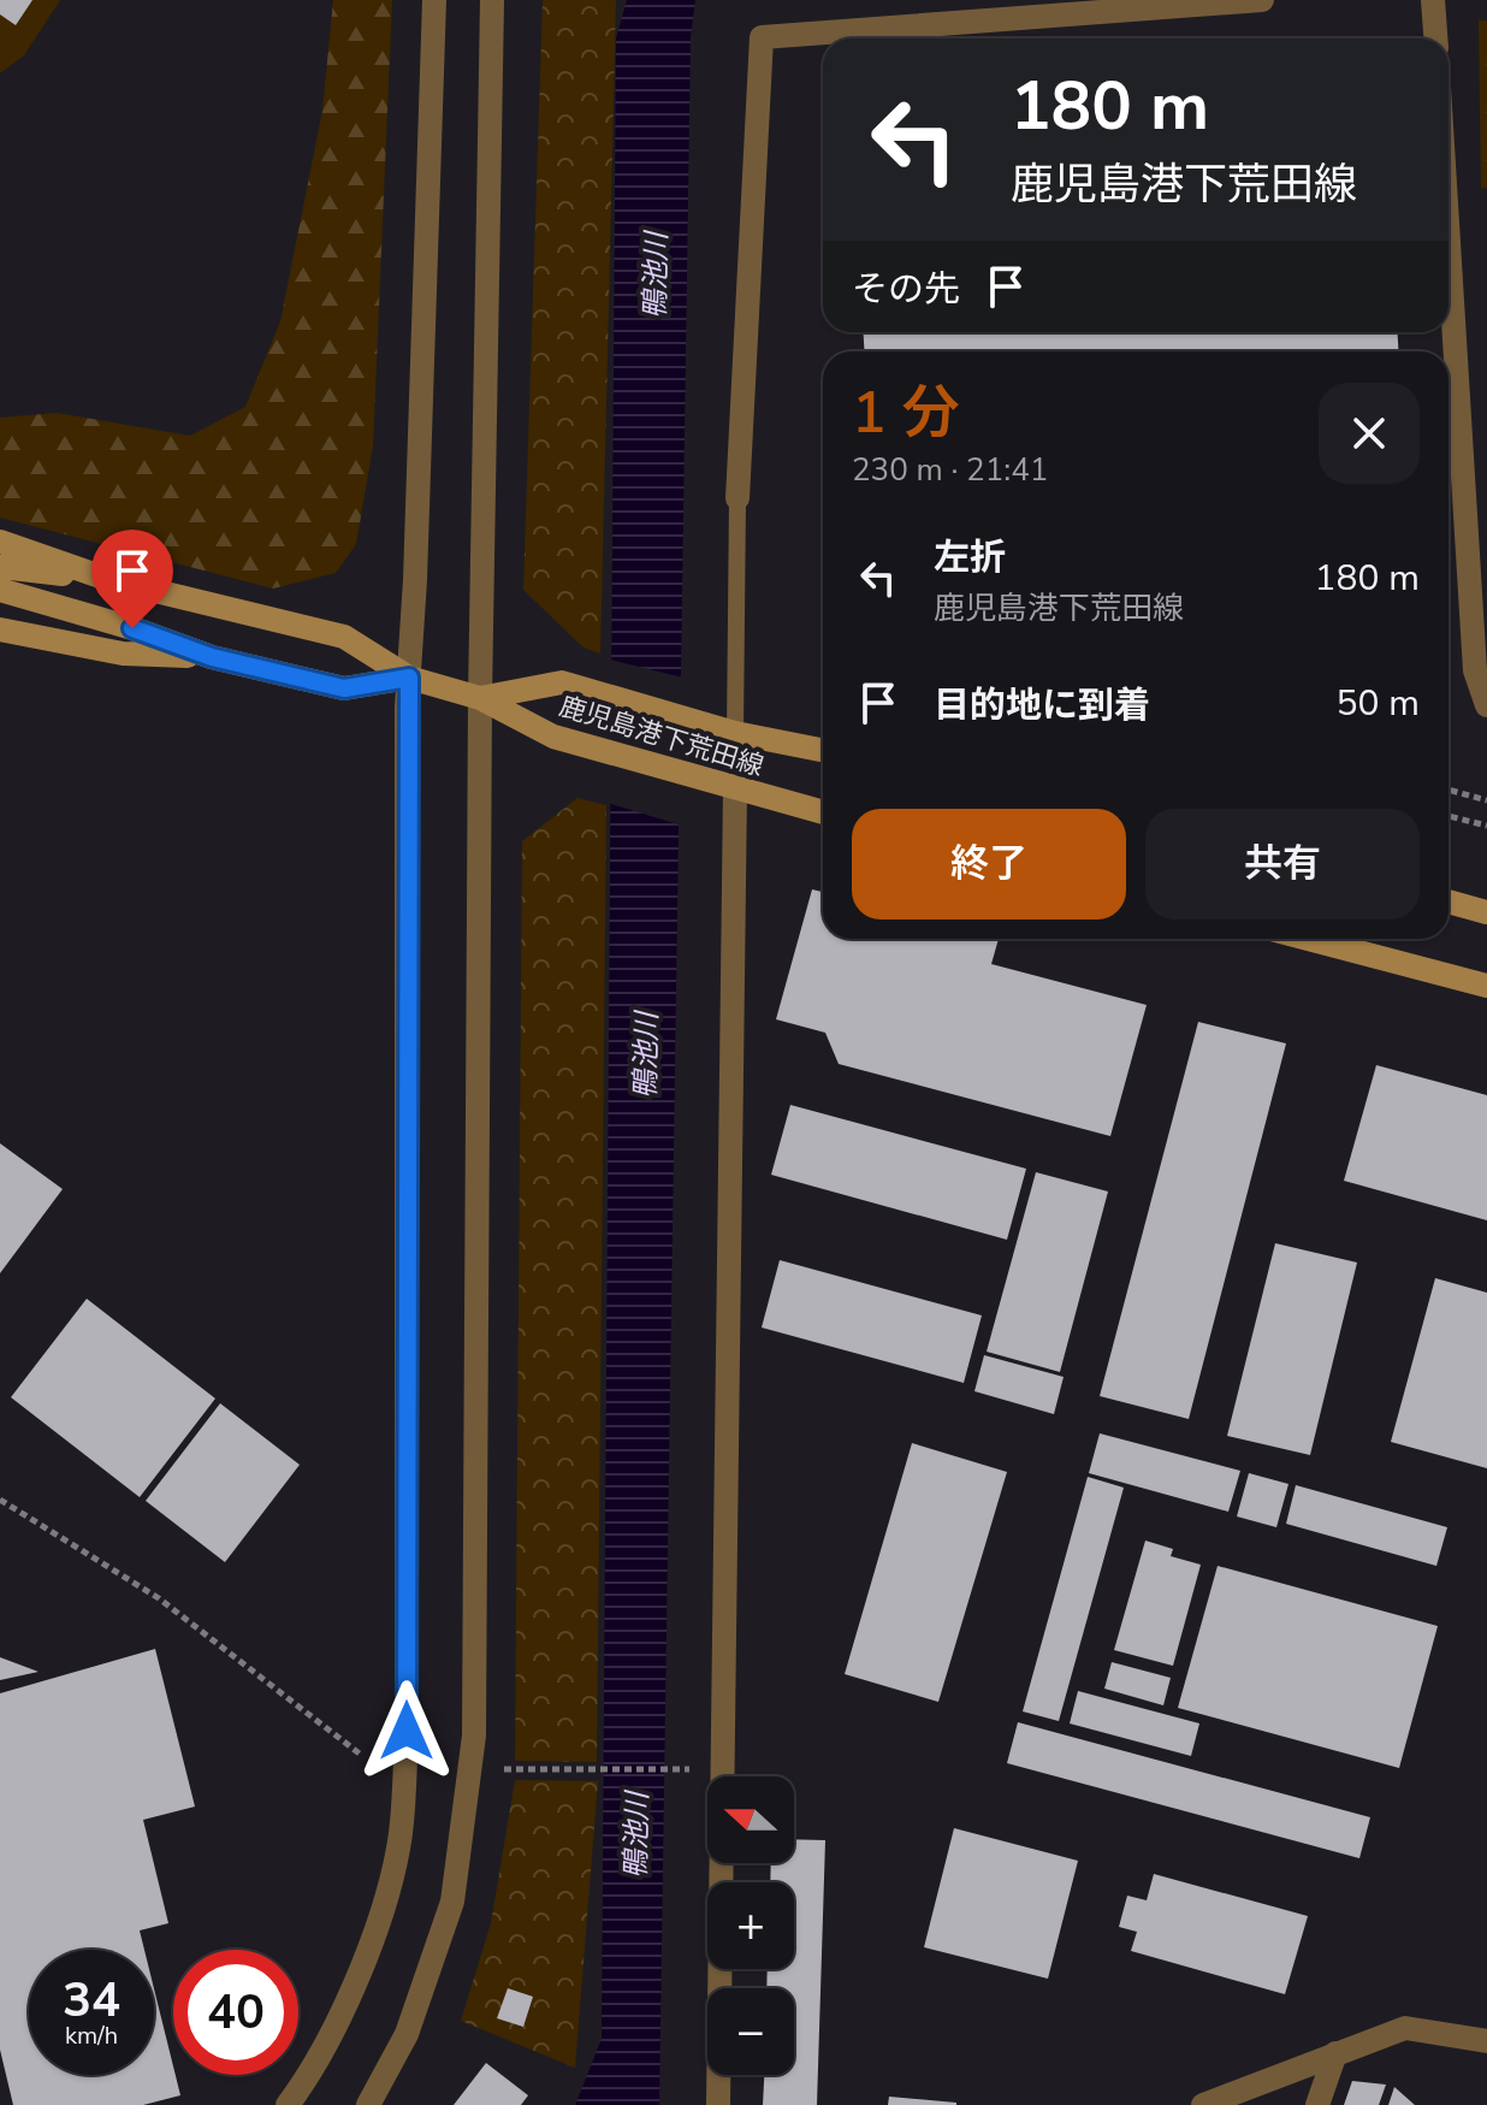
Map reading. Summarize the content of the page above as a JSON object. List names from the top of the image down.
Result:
{
  "streets": {
    "main road": ["鹿児島港下荒田線"]
  },
  "water": ["鴨池川"],
  "north": "left",
  "page": {
    "turn": ["180 m", "鹿児島港下荒田線"],
    "then": "その先",
    "heading": ["1 分", "230 m · 21:41"],
    "list": [
      {
        "name": "左折",
        "note": "鹿児島港下荒田線",
        "value": "180 m"
      },
      {
        "name": "目的地に到着",
        "value": "50 m"
      }
    ],
    "buttons": ["終了", "共有"],
    "map_buttons": ["+", "−"],
    "speed": "34 km/h",
    "limit": "40"
  }
}
